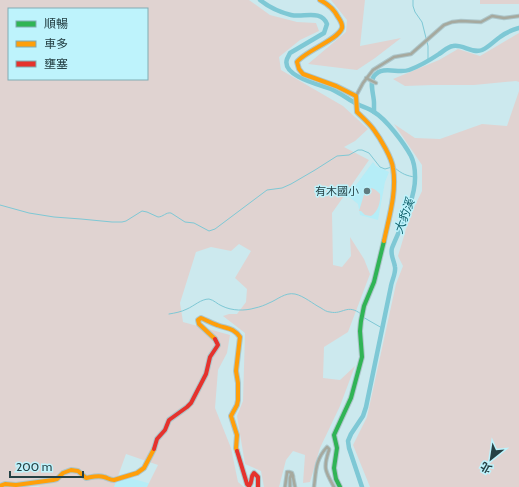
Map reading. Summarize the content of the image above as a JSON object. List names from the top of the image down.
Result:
{
  "water": ["大豹溪"],
  "places": ["有木國小"],
  "legend": ["順暢", "車多", "壅塞"],
  "scale_bar": "200 m",
  "north": "bottom left"
}
